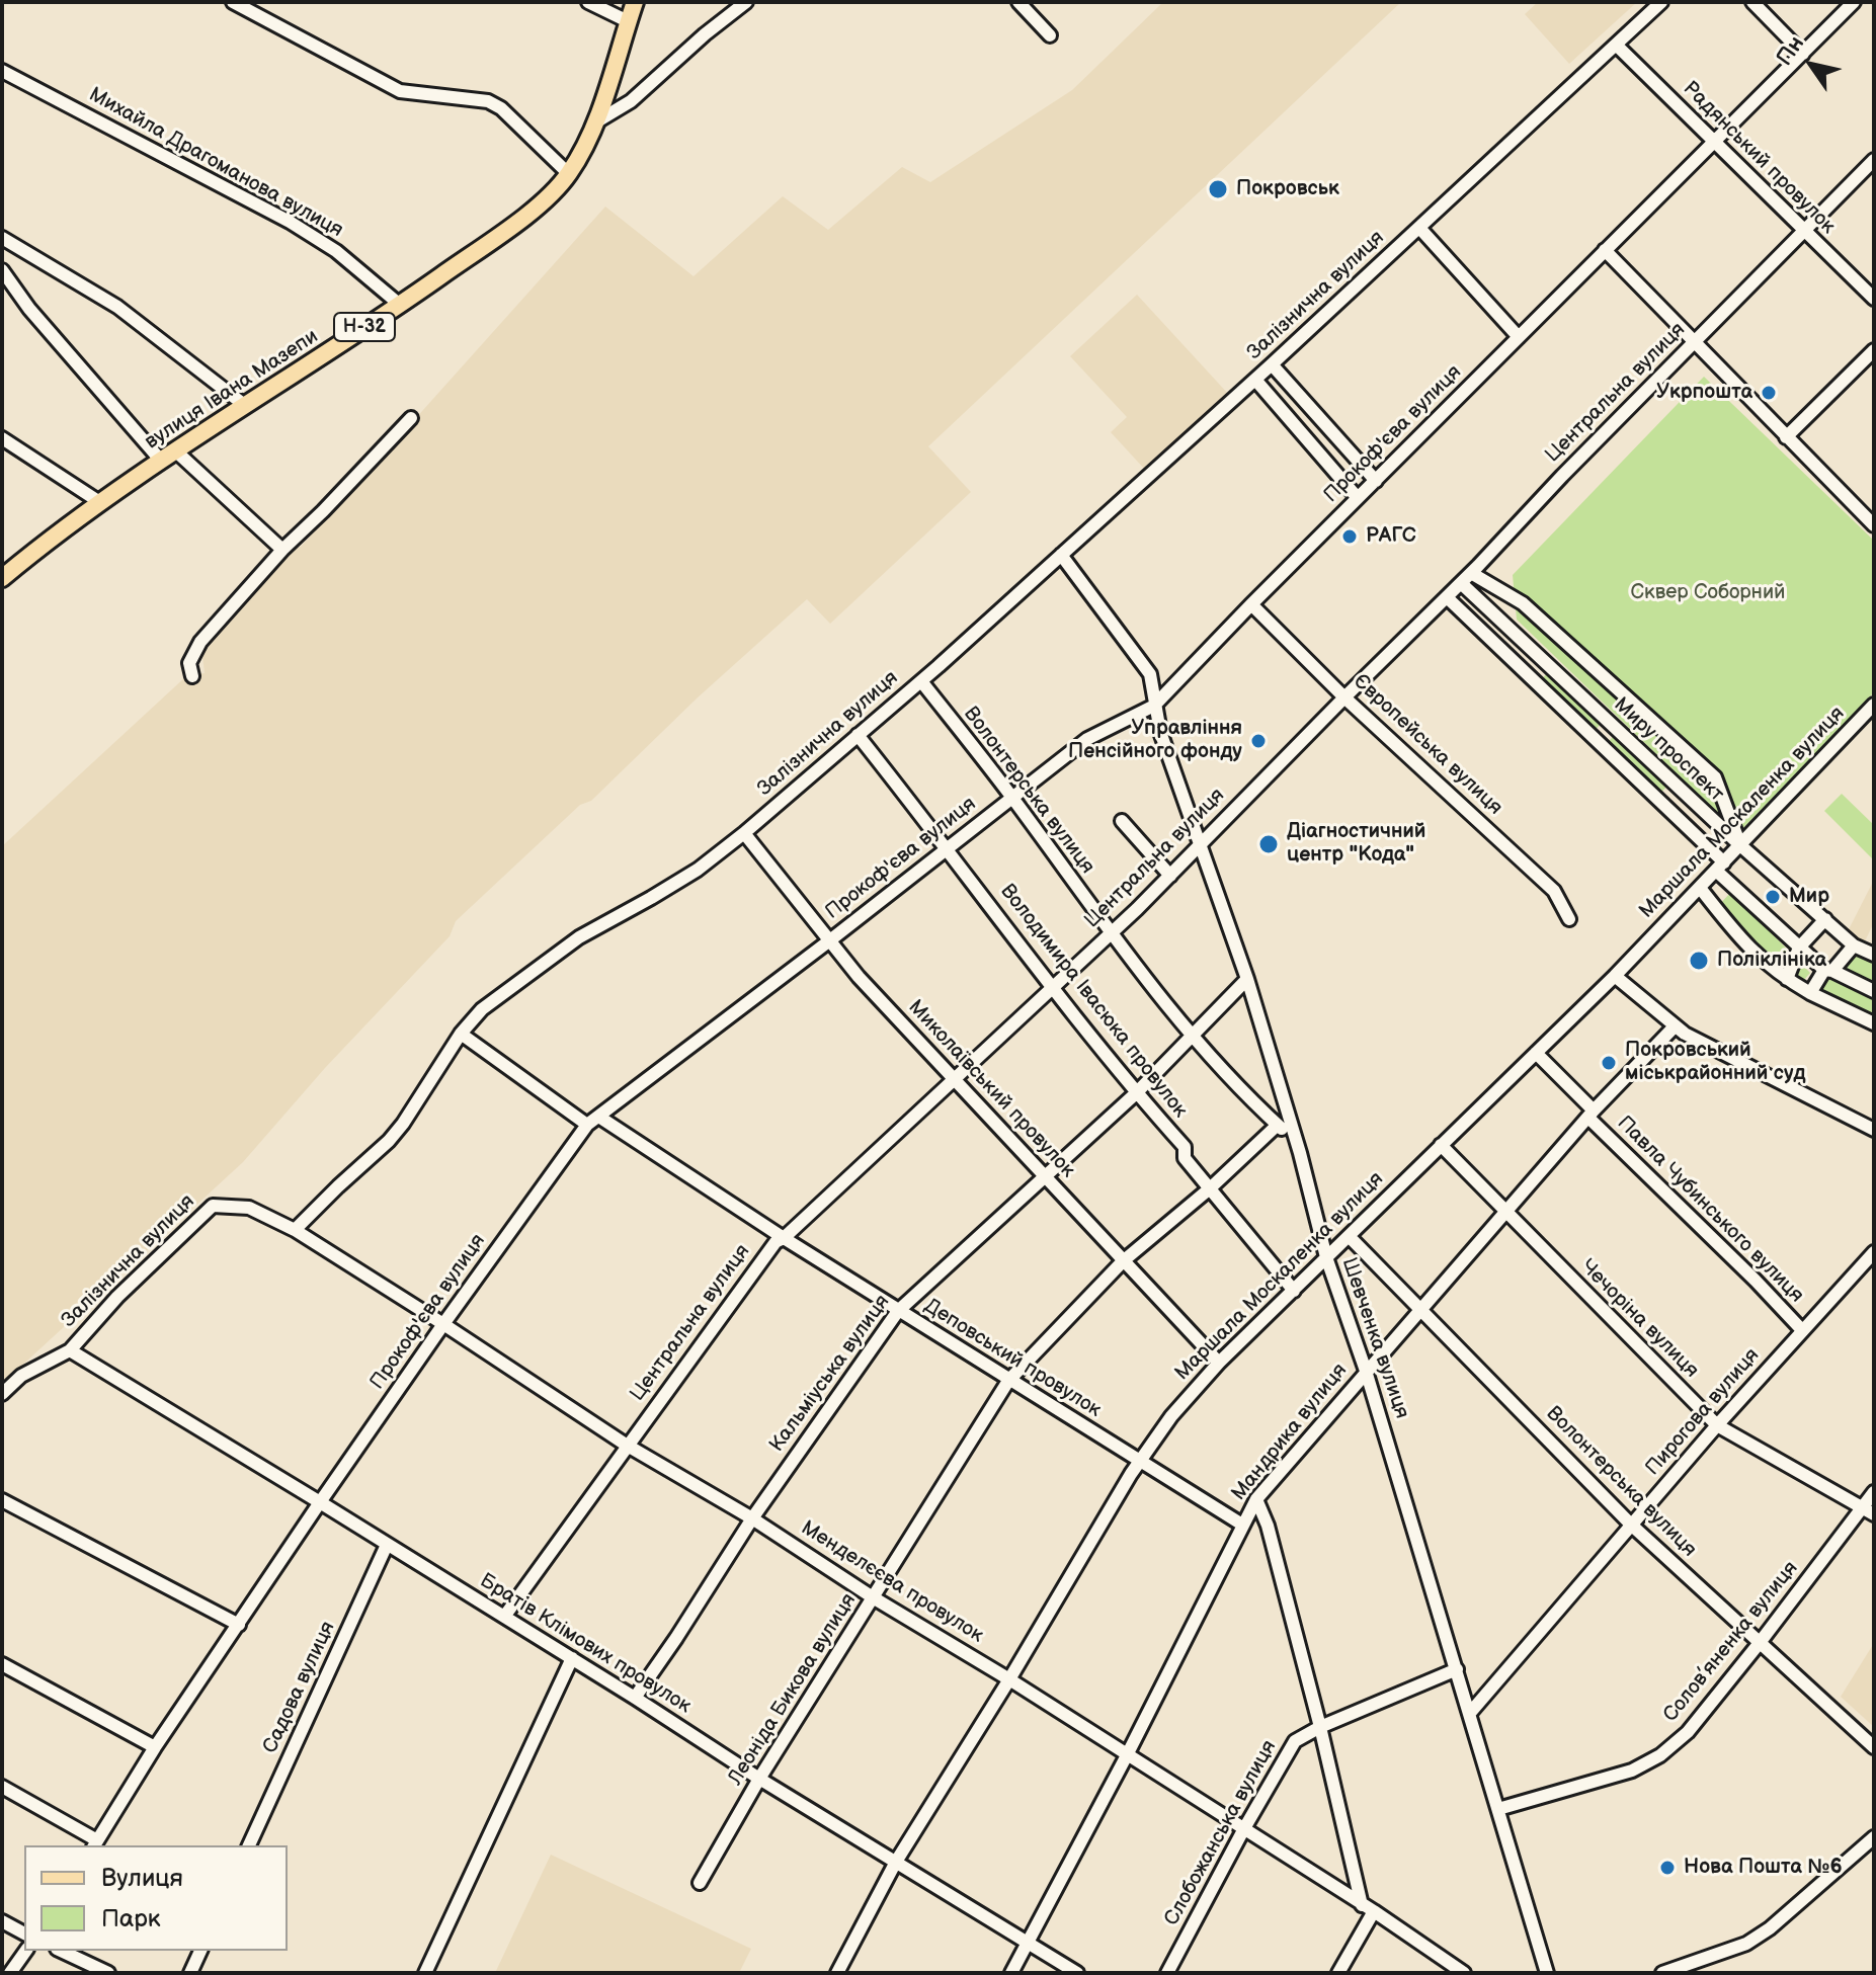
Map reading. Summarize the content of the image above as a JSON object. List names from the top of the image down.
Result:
{
  "streets": {
    "main road": ["Н-32", "вулиця Івана Мазепи"],
    "street": [
      "Радянський провулок",
      "Михайла Драгоманова вулиця",
      "Залізнична вулиця",
      "Центральна вулиця",
      "Прокоф'єва вулиця",
      "Європейська вулиця",
      "Миру проспект",
      "Волонтерська вулиця",
      "Маршала Москаленка вулиця",
      "Володимира Івасюка провулок",
      "Миколаївський провулок",
      "Павла Чубинського вулиця",
      "Чечоріна вулиця",
      "Шевченка вулиця",
      "Деповський провулок",
      "Кальміуська вулиця",
      "Пирогова вулиця",
      "Мандрика вулиця",
      "Менделєєва провулок",
      "Солов’яненка вулиця",
      "Братів Клімових провулок",
      "Садова вулиця",
      "Леоніда Бикова вулиця",
      "Слобожанська вулиця"
    ]
  },
  "crossings": [
    ["Радянський провулок", "Залізнична вулиця"],
    ["Радянський провулок", "Центральна вулиця"],
    ["Радянський провулок", "Прокоф'єва вулиця"],
    ["Михайла Драгоманова вулиця", "вулиця Івана Мазепи"],
    ["Залізнична вулиця", "Волонтерська вулиця"],
    ["Залізнична вулиця", "Володимира Івасюка провулок"],
    ["Залізнична вулиця", "Миколаївський провулок"],
    ["Залізнична вулиця", "Шевченка вулиця"],
    ["Залізнична вулиця", "Менделєєва провулок"],
    ["Залізнична вулиця", "Братів Клімових провулок"],
    ["Центральна вулиця", "Європейська вулиця"],
    ["Центральна вулиця", "Миру проспект"],
    ["Центральна вулиця", "Волонтерська вулиця"],
    ["Центральна вулиця", "Володимира Івасюка провулок"],
    ["Центральна вулиця", "Миколаївський провулок"],
    ["Центральна вулиця", "Шевченка вулиця"],
    ["Центральна вулиця", "Деповський провулок"],
    ["Центральна вулиця", "Менделєєва провулок"],
    ["Центральна вулиця", "Братів Клімових провулок"],
    ["Прокоф'єва вулиця", "Європейська вулиця"],
    ["Прокоф'єва вулиця", "Волонтерська вулиця"],
    ["Прокоф'єва вулиця", "Володимира Івасюка провулок"],
    ["Прокоф'єва вулиця", "Миколаївський провулок"],
    ["Прокоф'єва вулиця", "Шевченка вулиця"],
    ["Прокоф'єва вулиця", "Деповський провулок"],
    ["Прокоф'єва вулиця", "Менделєєва провулок"],
    ["Прокоф'єва вулиця", "Братів Клімових провулок"],
    ["Миру проспект", "Маршала Москаленка вулиця"],
    ["Волонтерська вулиця", "Маршала Москаленка вулиця"],
    ["Волонтерська вулиця", "Шевченка вулиця"],
    ["Волонтерська вулиця", "Кальміуська вулиця"],
    ["Волонтерська вулиця", "Пирогова вулиця"],
    ["Волонтерська вулиця", "Мандрика вулиця"],
    ["Волонтерська вулиця", "Солов’яненка вулиця"],
    ["Волонтерська вулиця", "Леоніда Бикова вулиця"],
    ["Маршала Москаленка вулиця", "Володимира Івасюка провулок"],
    ["Маршала Москаленка вулиця", "Миколаївський провулок"],
    ["Маршала Москаленка вулиця", "Павла Чубинського вулиця"],
    ["Маршала Москаленка вулиця", "Чечоріна вулиця"],
    ["Маршала Москаленка вулиця", "Шевченка вулиця"],
    ["Маршала Москаленка вулиця", "Деповський провулок"],
    ["Маршала Москаленка вулиця", "Менделєєва провулок"],
    ["Маршала Москаленка вулиця", "Братів Клімових провулок"],
    ["Володимира Івасюка провулок", "Кальміуська вулиця"],
    ["Володимира Івасюка провулок", "Леоніда Бикова вулиця"],
    ["Миколаївський провулок", "Кальміуська вулиця"],
    ["Миколаївський провулок", "Леоніда Бикова вулиця"],
    ["Павла Чубинського вулиця", "Пирогова вулиця"],
    ["Павла Чубинського вулиця", "Мандрика вулиця"],
    ["Чечоріна вулиця", "Пирогова вулиця"],
    ["Чечоріна вулиця", "Мандрика вулиця"],
    ["Чечоріна вулиця", "Солов’яненка вулиця"],
    ["Шевченка вулиця", "Кальміуська вулиця"],
    ["Шевченка вулиця", "Пирогова вулиця"],
    ["Шевченка вулиця", "Мандрика вулиця"],
    ["Шевченка вулиця", "Солов’яненка вулиця"],
    ["Шевченка вулиця", "Слобожанська вулиця"],
    ["Деповський провулок", "Кальміуська вулиця"],
    ["Деповський провулок", "Мандрика вулиця"],
    ["Деповський провулок", "Леоніда Бикова вулиця"],
    ["Кальміуська вулиця", "Менделєєва провулок"],
    ["Кальміуська вулиця", "Братів Клімових провулок"],
    ["Мандрика вулиця", "Менделєєва провулок"],
    ["Мандрика вулиця", "Братів Клімових провулок"],
    ["Менделєєва провулок", "Леоніда Бикова вулиця"],
    ["Менделєєва провулок", "Слобожанська вулиця"],
    ["Братів Клімових провулок", "Садова вулиця"],
    ["Братів Клімових провулок", "Леоніда Бикова вулиця"]
  ],
  "parks": ["Сквер Соборний"],
  "places": [
    "Покровськ",
    "Укрпошта",
    "РАГС",
    "Управління Пенсійного фонду",
    "Діагностичний центр \"Кода\"",
    "Мир",
    "Поліклініка",
    "Покровський міськрайонний суд",
    "Нова Пошта №6"
  ],
  "legend": ["Вулиця", "Парк"],
  "north": "top left"
}
